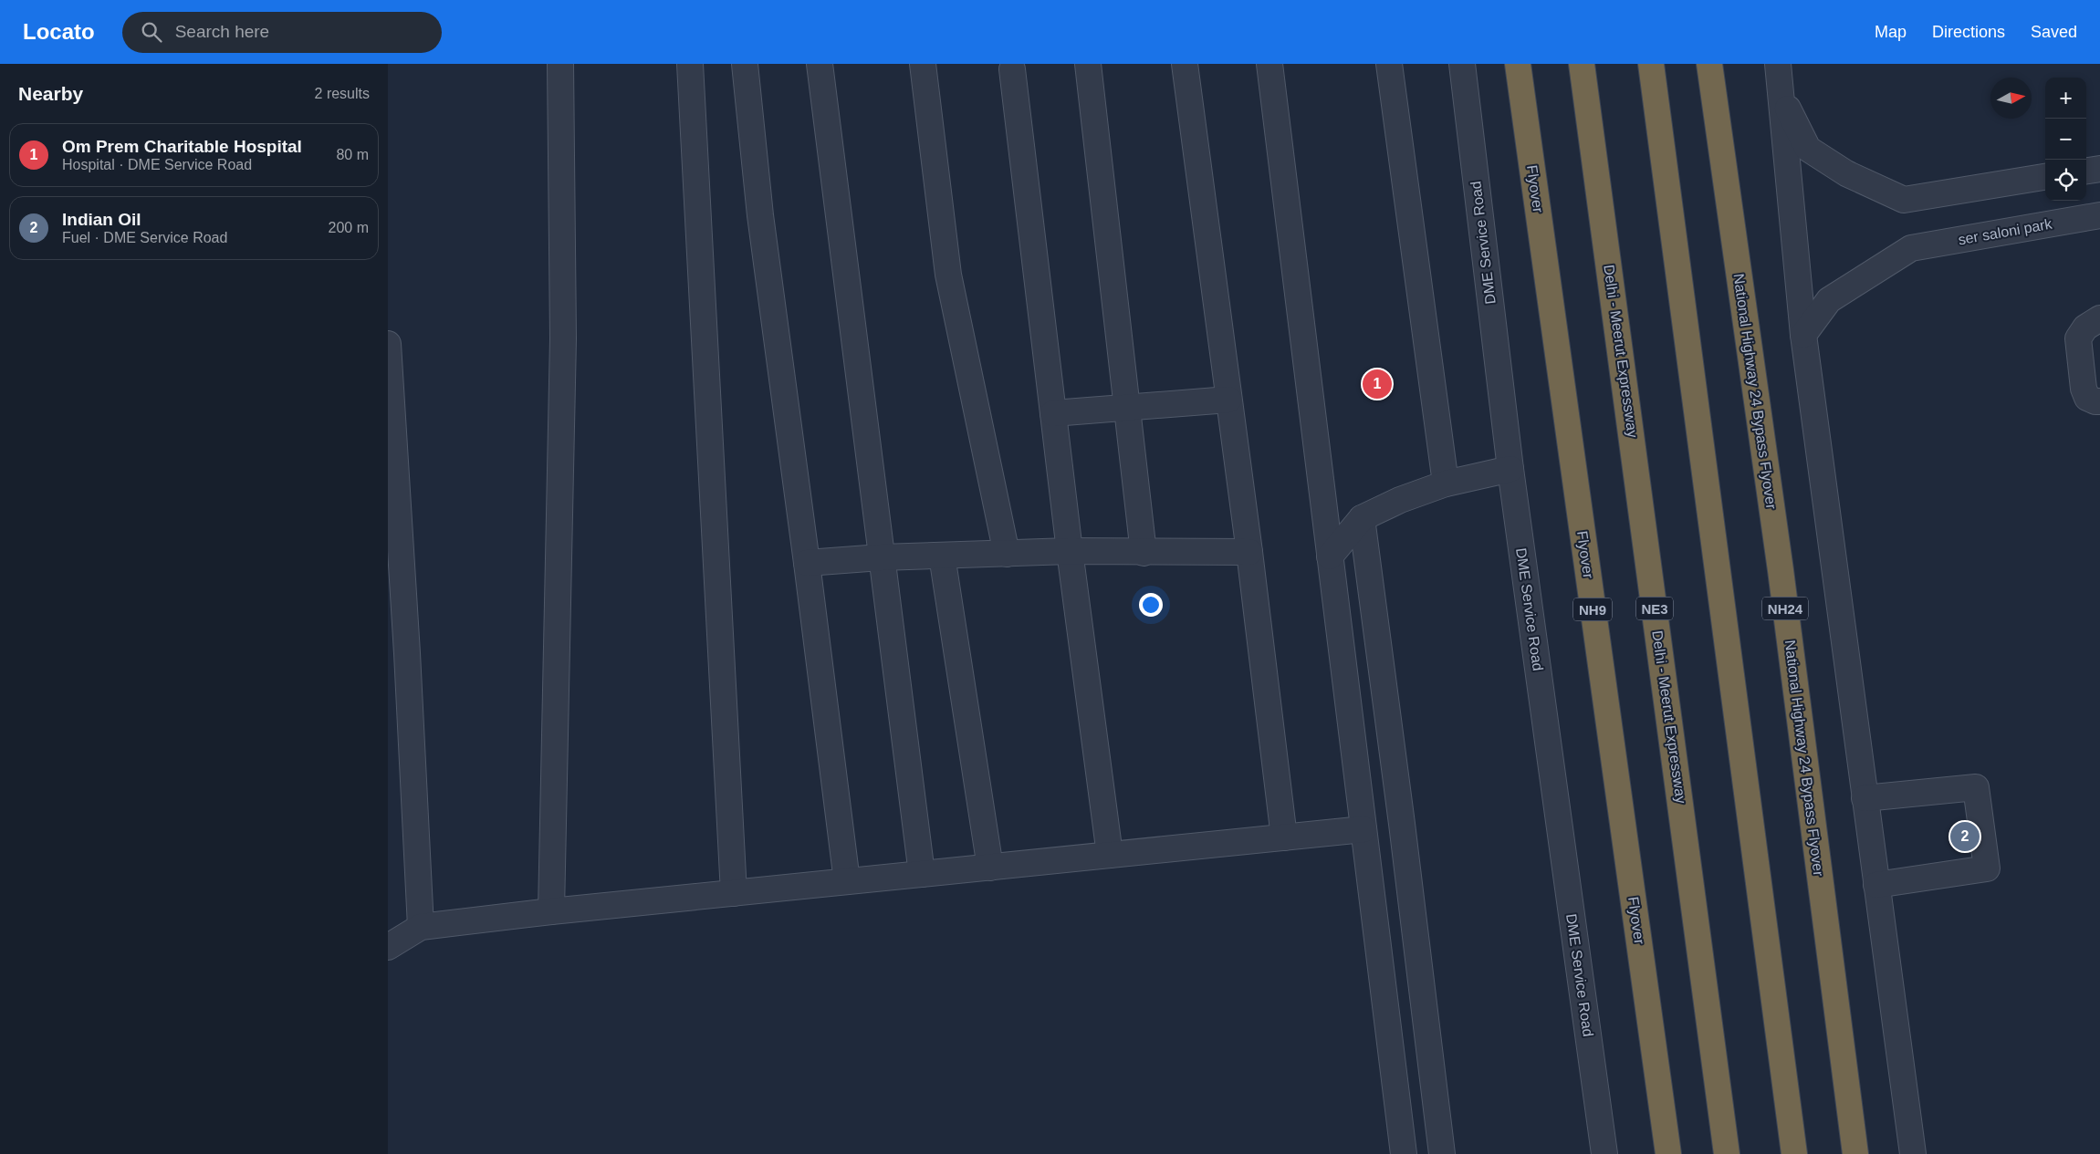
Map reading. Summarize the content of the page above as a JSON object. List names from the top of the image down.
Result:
{
  "streets": {
    "highway": [
      "Flyover",
      "Delhi - Meerut Expressway",
      "National Highway 24 Bypass Flyover",
      "NE3",
      "NH24",
      "NH9"
    ],
    "street": ["ser saloni park", "DME Service Road"]
  },
  "north": "right",
  "page": {
    "header": "Locato",
    "search": "Search here",
    "nav": ["Map", "Directions", "Saved"],
    "heading": ["Nearby", "2 results"],
    "map_buttons": ["+", "−"],
    "list": [
      {
        "mark": "1",
        "name": "Om Prem Charitable Hospital",
        "note": "Hospital · DME Service Road",
        "value": "80 m"
      },
      {
        "mark": "2",
        "name": "Indian Oil",
        "note": "Fuel · DME Service Road",
        "value": "200 m"
      }
    ],
    "pins": ["1", "2"]
  }
}
